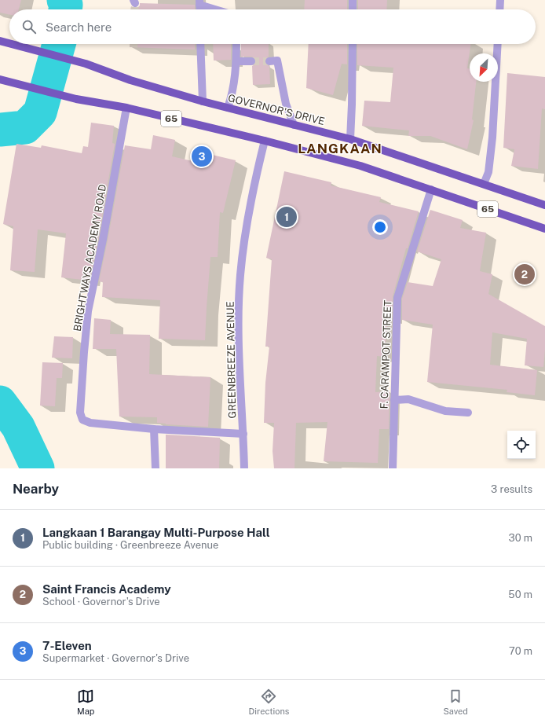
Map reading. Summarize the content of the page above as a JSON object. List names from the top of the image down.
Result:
{
  "streets": {
    "main road": ["GOVERNOR'S DRIVE", "65"],
    "street": ["BRIGHTWAYS ACADEMY ROAD", "F. CARAMPOT STREET", "GREENBREEZE AVENUE"]
  },
  "crossings": [
    ["65", "BRIGHTWAYS ACADEMY ROAD"],
    ["65", "F. CARAMPOT STREET"],
    ["65", "GREENBREEZE AVENUE"],
    ["BRIGHTWAYS ACADEMY ROAD", "GREENBREEZE AVENUE"]
  ],
  "districts": ["LANGKAAN"],
  "north": "bottom left",
  "page": {
    "search": "Search here",
    "pins": ["3", "1", "2"],
    "heading": ["Nearby", "3 results"],
    "list": [
      {
        "mark": "1",
        "name": "Langkaan 1 Barangay Multi-Purpose Hall",
        "note": "Public building · Greenbreeze Avenue",
        "value": "30 m"
      },
      {
        "mark": "2",
        "name": "Saint Francis Academy",
        "note": "School · Governor's Drive",
        "value": "50 m"
      },
      {
        "mark": "3",
        "name": "7-Eleven",
        "note": "Supermarket · Governor's Drive",
        "value": "70 m"
      }
    ],
    "nav": ["Map", "Directions", "Saved"]
  }
}
